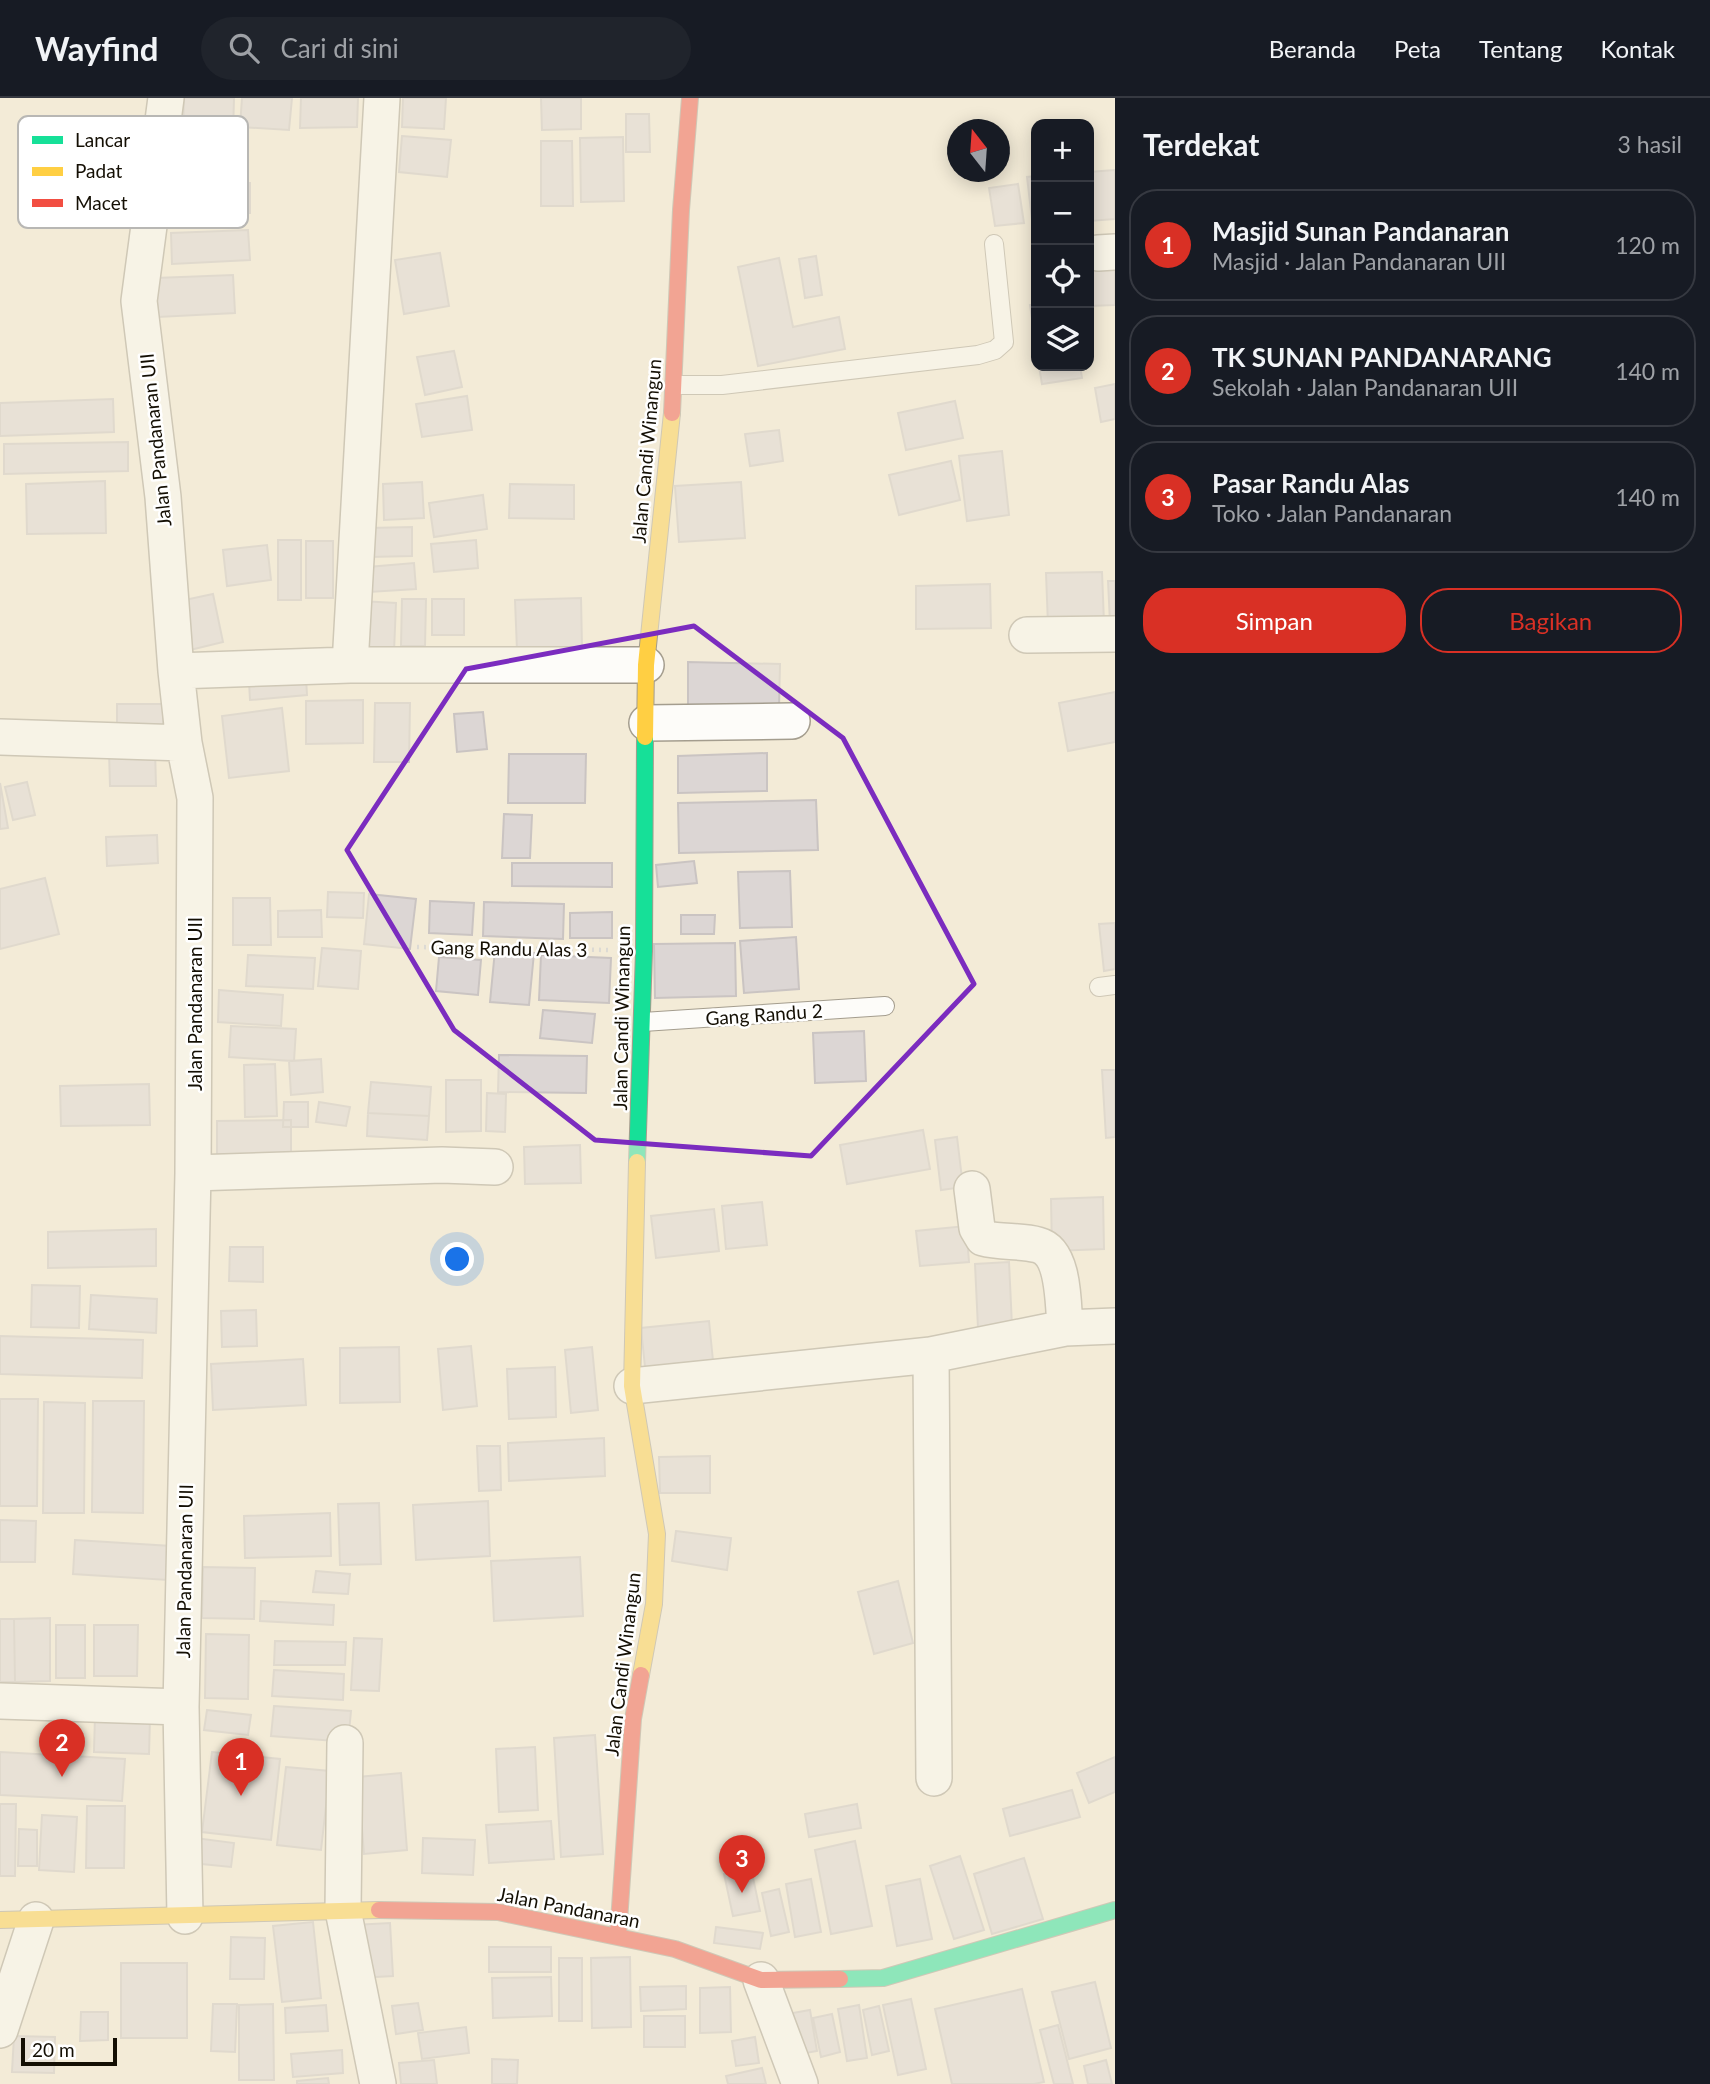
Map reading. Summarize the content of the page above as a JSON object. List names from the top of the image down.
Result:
{
  "streets": {
    "street": ["Jalan Pandanaran UII", "Jalan Candi Winangun", "Jalan Pandanaran"],
    "lane": ["Gang Randu 2"],
    "path": ["Gang Randu Alas 3"]
  },
  "crossings": [
    ["Jalan Pandanaran UII", "Jalan Pandanaran"],
    ["Jalan Candi Winangun", "Gang Randu Alas 3"],
    ["Jalan Candi Winangun", "Gang Randu 2"],
    ["Jalan Candi Winangun", "Jalan Pandanaran"]
  ],
  "legend": ["Lancar", "Padat", "Macet"],
  "scale_bar": "20 m",
  "north": "top",
  "page": {
    "header": "Wayfind",
    "search": "Cari di sini",
    "nav": [
      "Beranda",
      "Peta",
      "Tentang",
      "Kontak"
    ],
    "heading": ["Terdekat", "3 hasil"],
    "map_buttons": ["+", "−"],
    "list": [
      {
        "mark": "1",
        "name": "Masjid Sunan Pandanaran",
        "note": "Masjid · Jalan Pandanaran UII",
        "value": "120 m"
      },
      {
        "mark": "2",
        "name": "TK SUNAN PANDANARANG",
        "note": "Sekolah · Jalan Pandanaran UII",
        "value": "140 m"
      },
      {
        "mark": "3",
        "name": "Pasar Randu Alas",
        "note": "Toko · Jalan Pandanaran",
        "value": "140 m"
      }
    ],
    "buttons": ["Simpan", "Bagikan"],
    "pins": ["2", "1", "3"],
    "scale": "20 m"
  }
}
